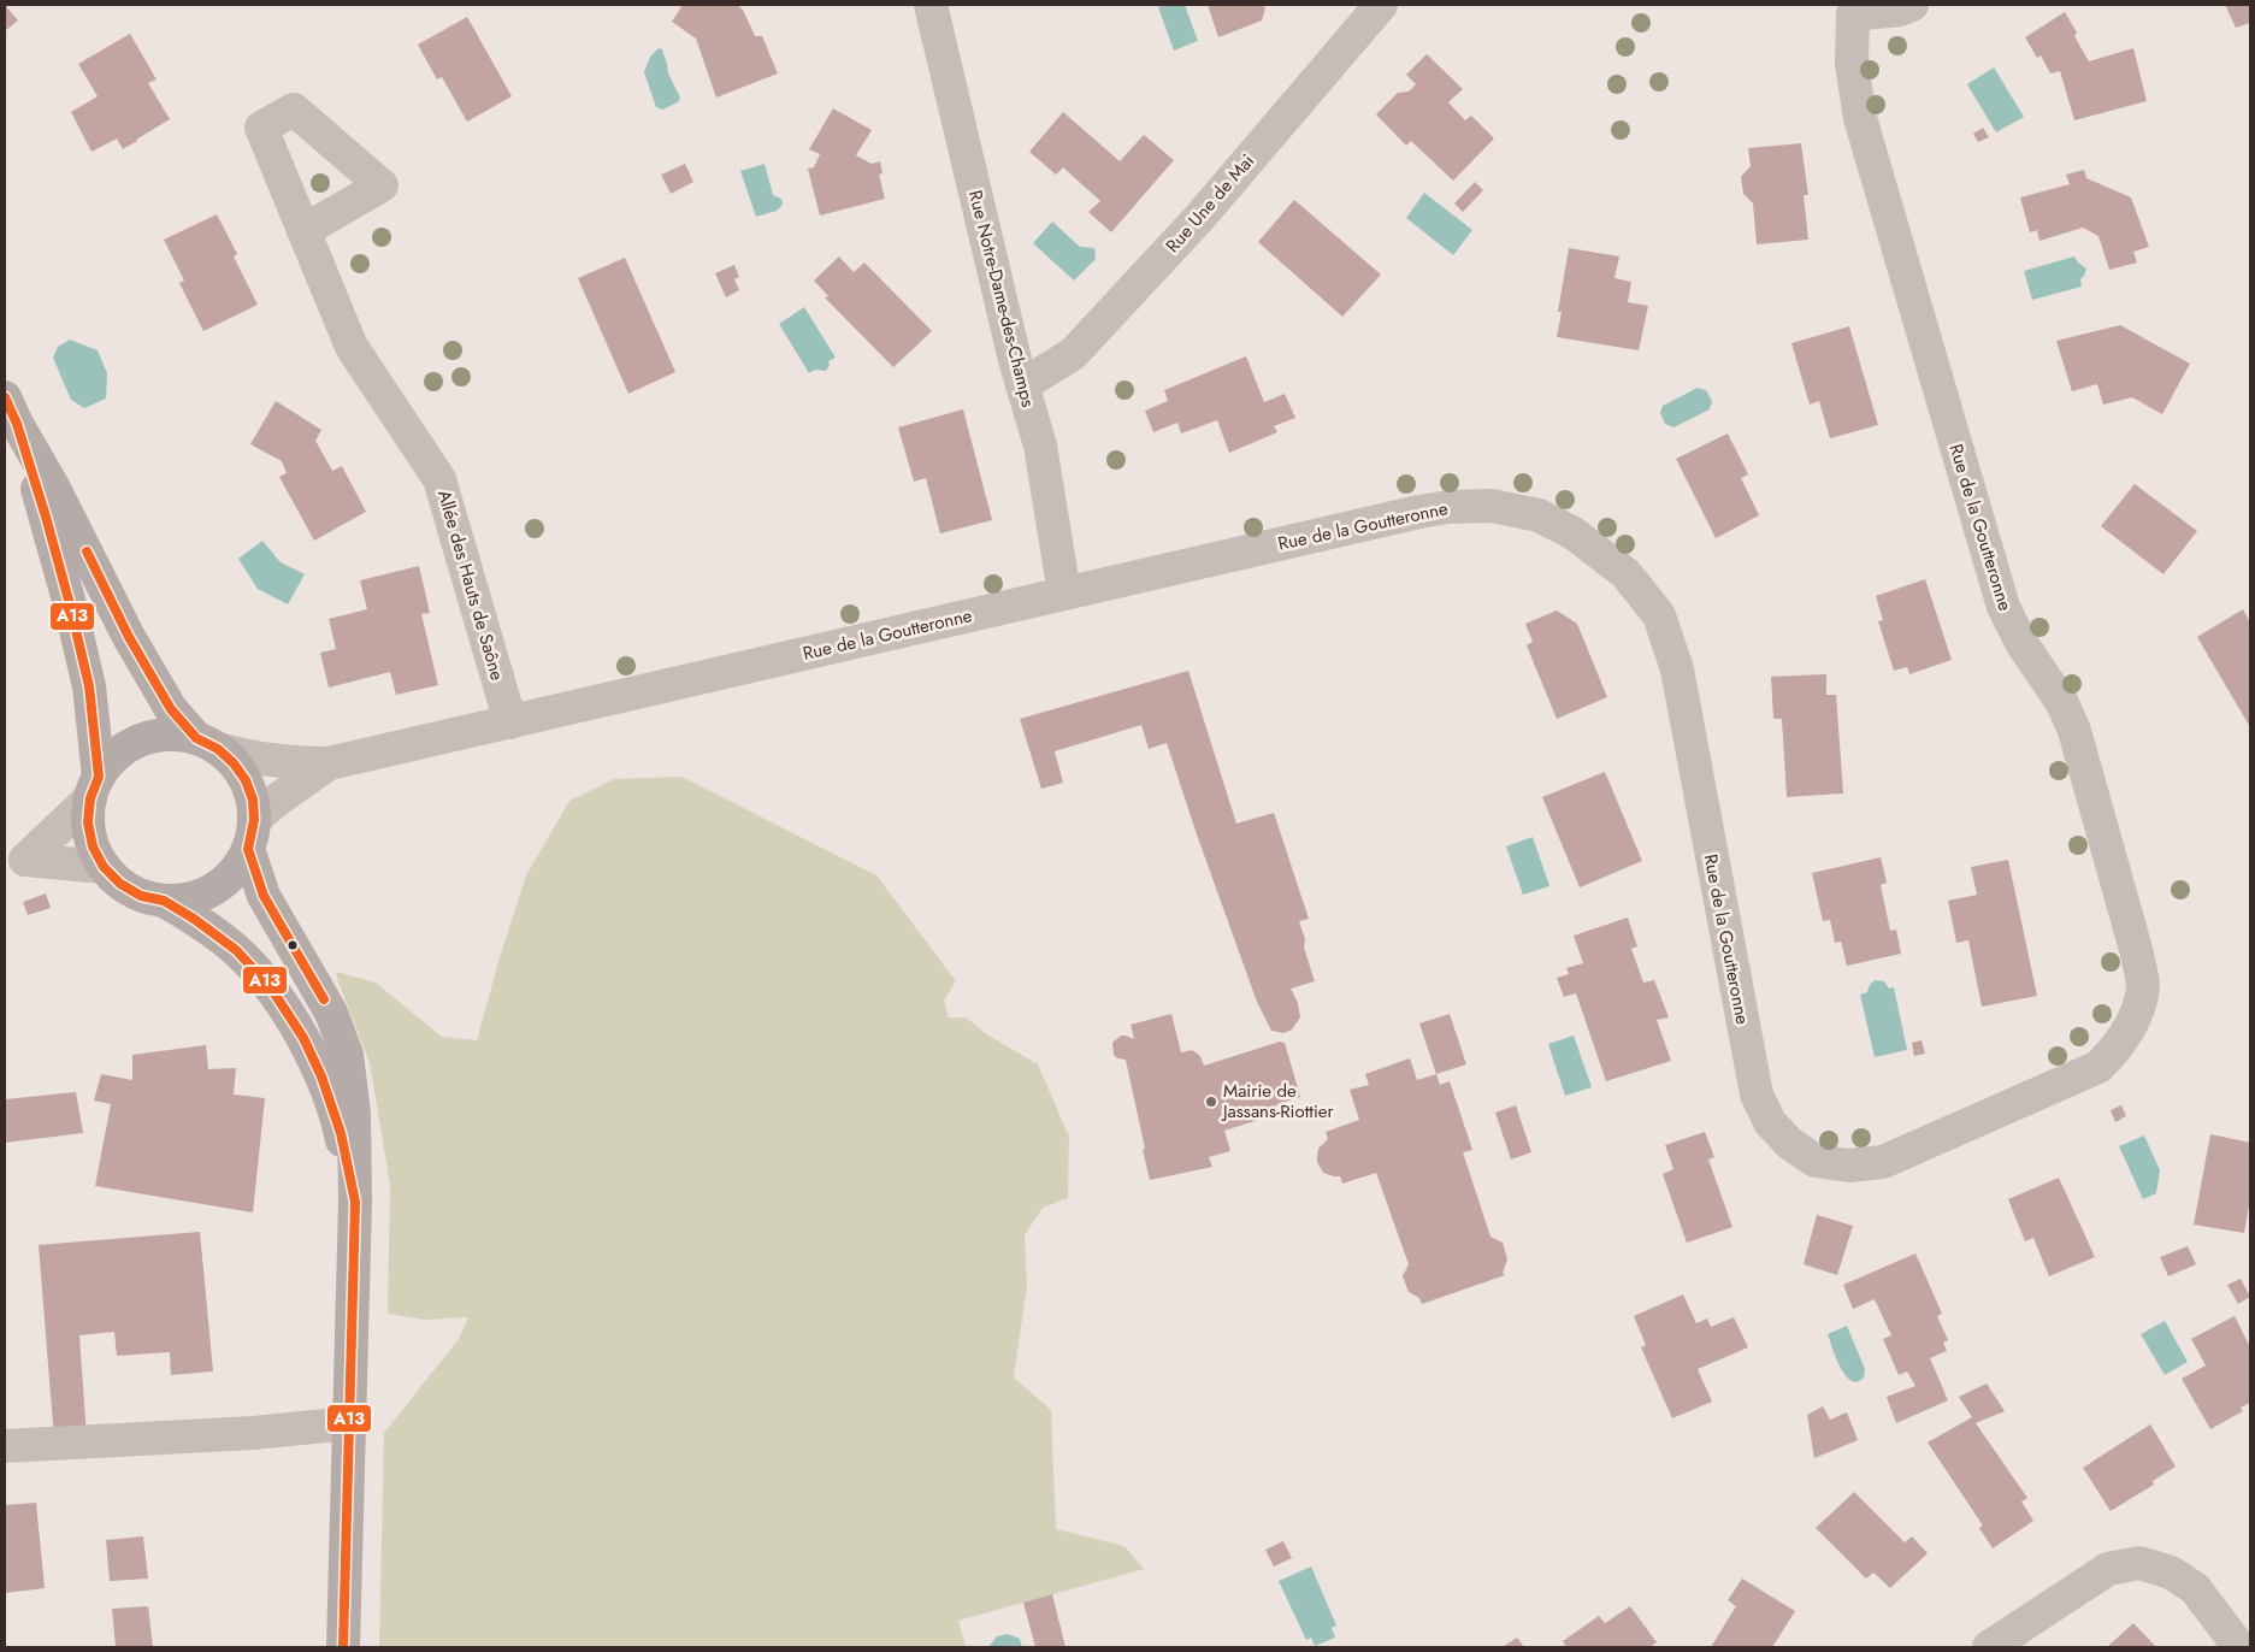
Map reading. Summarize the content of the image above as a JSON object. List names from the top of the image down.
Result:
{
  "streets": {
    "street": [
      "Rue Une de Mai",
      "Rue Notre-Dame-des-Champs",
      "Rue de la Goutteronne",
      "Allée des Hauts de Saône"
    ]
  },
  "crossings": [
    ["Rue Une de Mai", "Rue Notre-Dame-des-Champs"],
    ["Rue Notre-Dame-des-Champs", "Rue de la Goutteronne"],
    ["Rue de la Goutteronne", "Allée des Hauts de Saône"]
  ],
  "places": ["Mairie de Jassans-Riottier"],
  "lines": ["transit line A13"]
}
